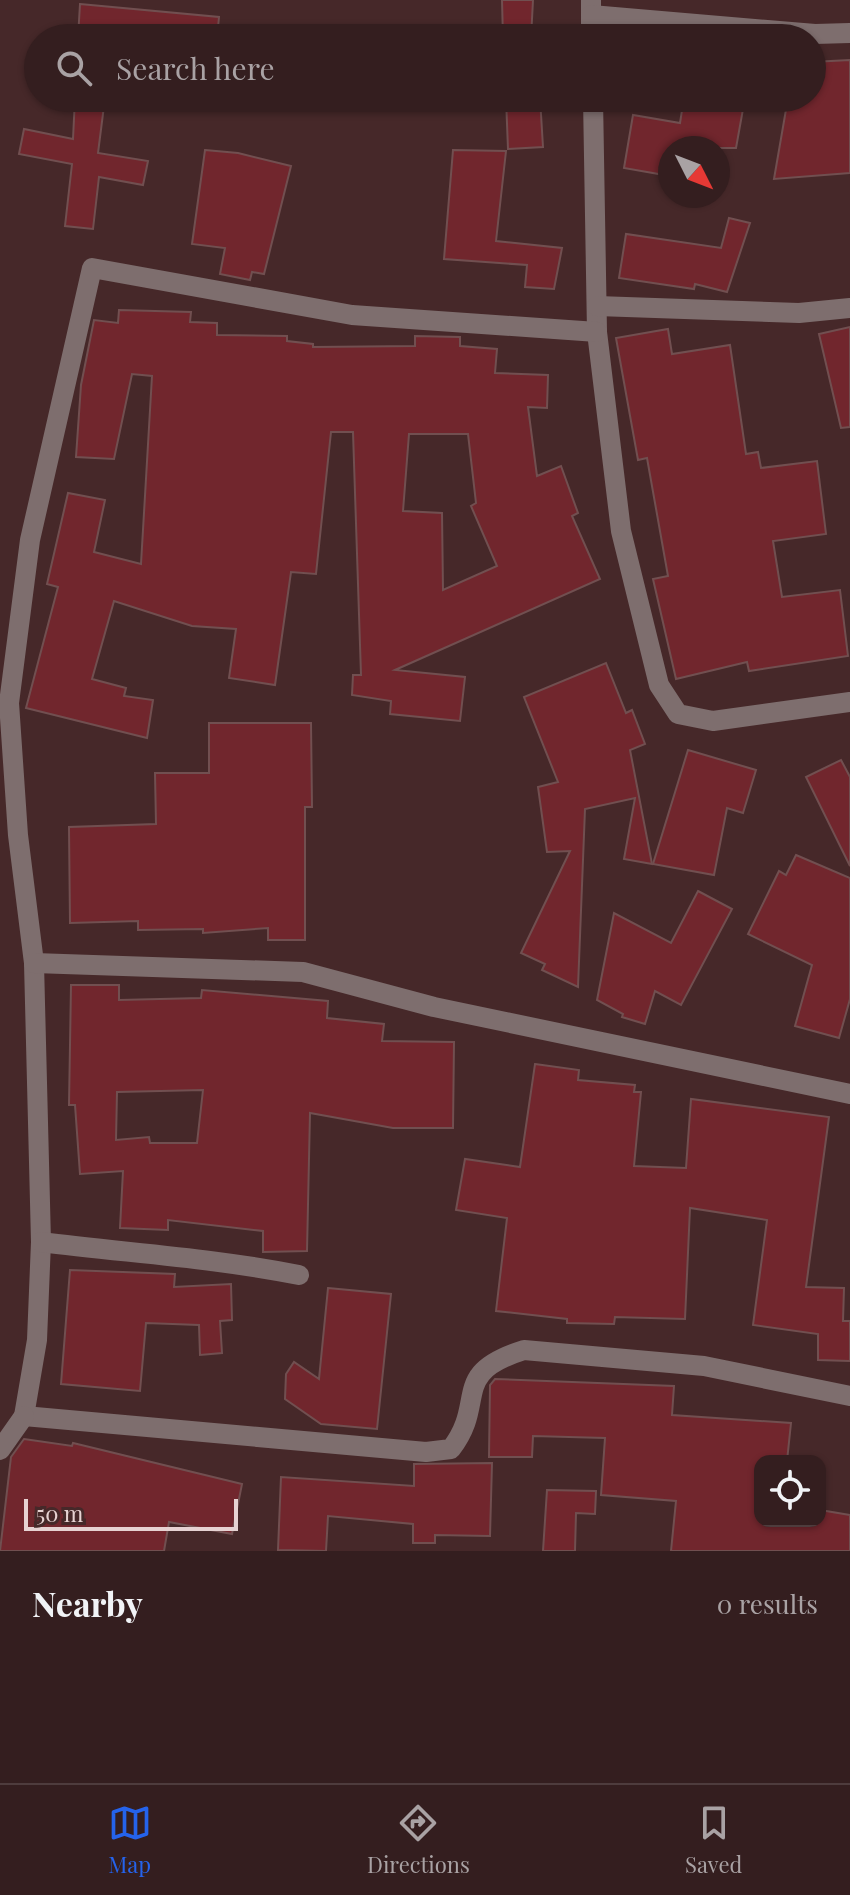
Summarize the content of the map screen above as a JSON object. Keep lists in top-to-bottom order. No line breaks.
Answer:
{"scale_bar":"50 m","north":"bottom right","page":{"search":"Search here","scale":"50 m","heading":["Nearby","0 results"],"nav":["Map","Directions","Saved"]}}
